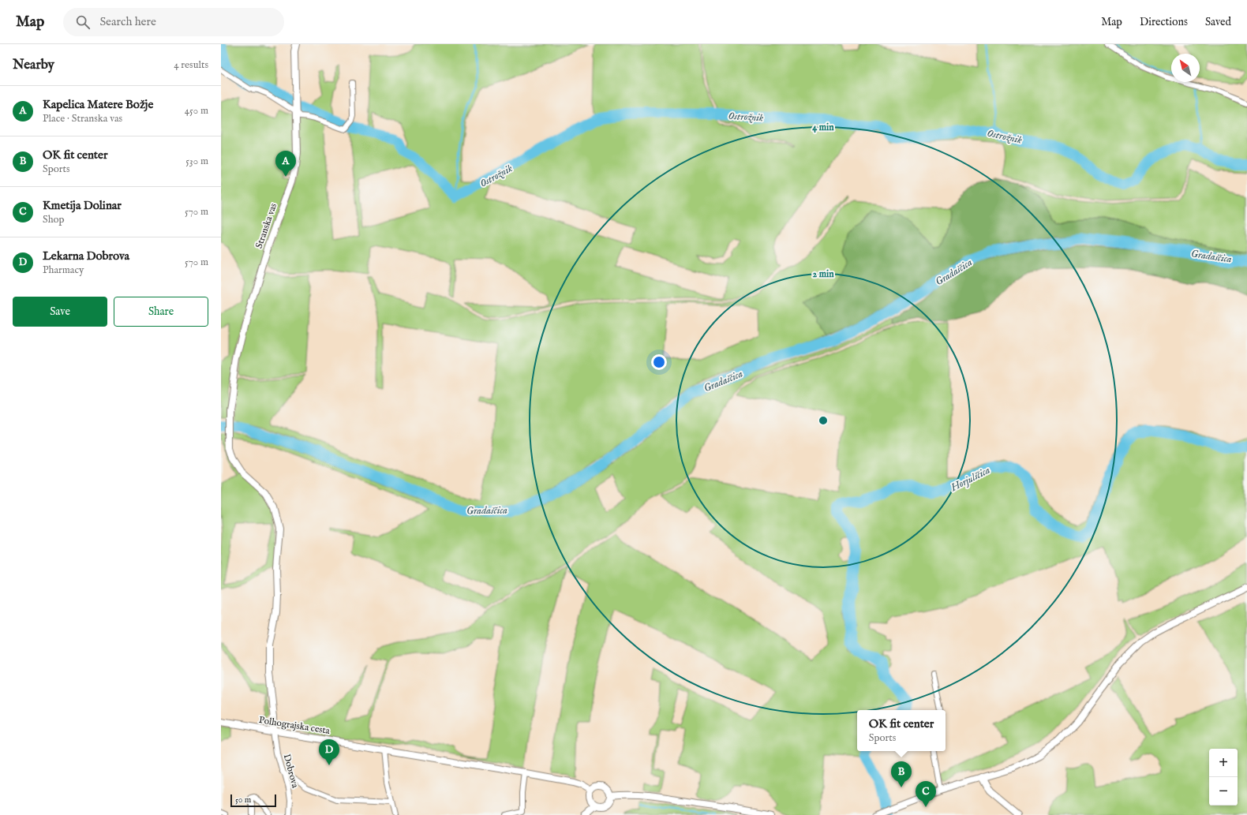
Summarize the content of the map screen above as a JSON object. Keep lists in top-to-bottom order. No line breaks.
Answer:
{"streets":{"street":["Stranska vas","Polhograjska cesta","Dobrova"]},"crossings":[["Stranska vas","Polhograjska cesta"],["Stranska vas","Dobrova"],["Polhograjska cesta","Dobrova"]],"water":["Ostrožnik","Gradaščica","Horjulščica"],"scale_bar":"50 m","north":"top left","page":{"header":"Map","search":"Search here","nav":["Map","Directions","Saved"],"heading":["Nearby","4 results"],"list":[{"mark":"A","name":"Kapelica Matere Božje","note":"Place · Stranska vas","value":"450 m"},{"mark":"B","name":"OK fit center","note":"Sports","value":"530 m"},{"mark":"C","name":"Kmetija Dolinar","note":"Shop","value":"570 m"},{"mark":"D","name":"Lekarna Dobrova","note":"Pharmacy","value":"570 m"}],"pins":["A","D","B","C"],"buttons":["Save","Share"],"popup":["OK fit center","Sports"],"map_buttons":["+","−"],"scale":"50 m"},"rings":["4 min","2 min"]}
